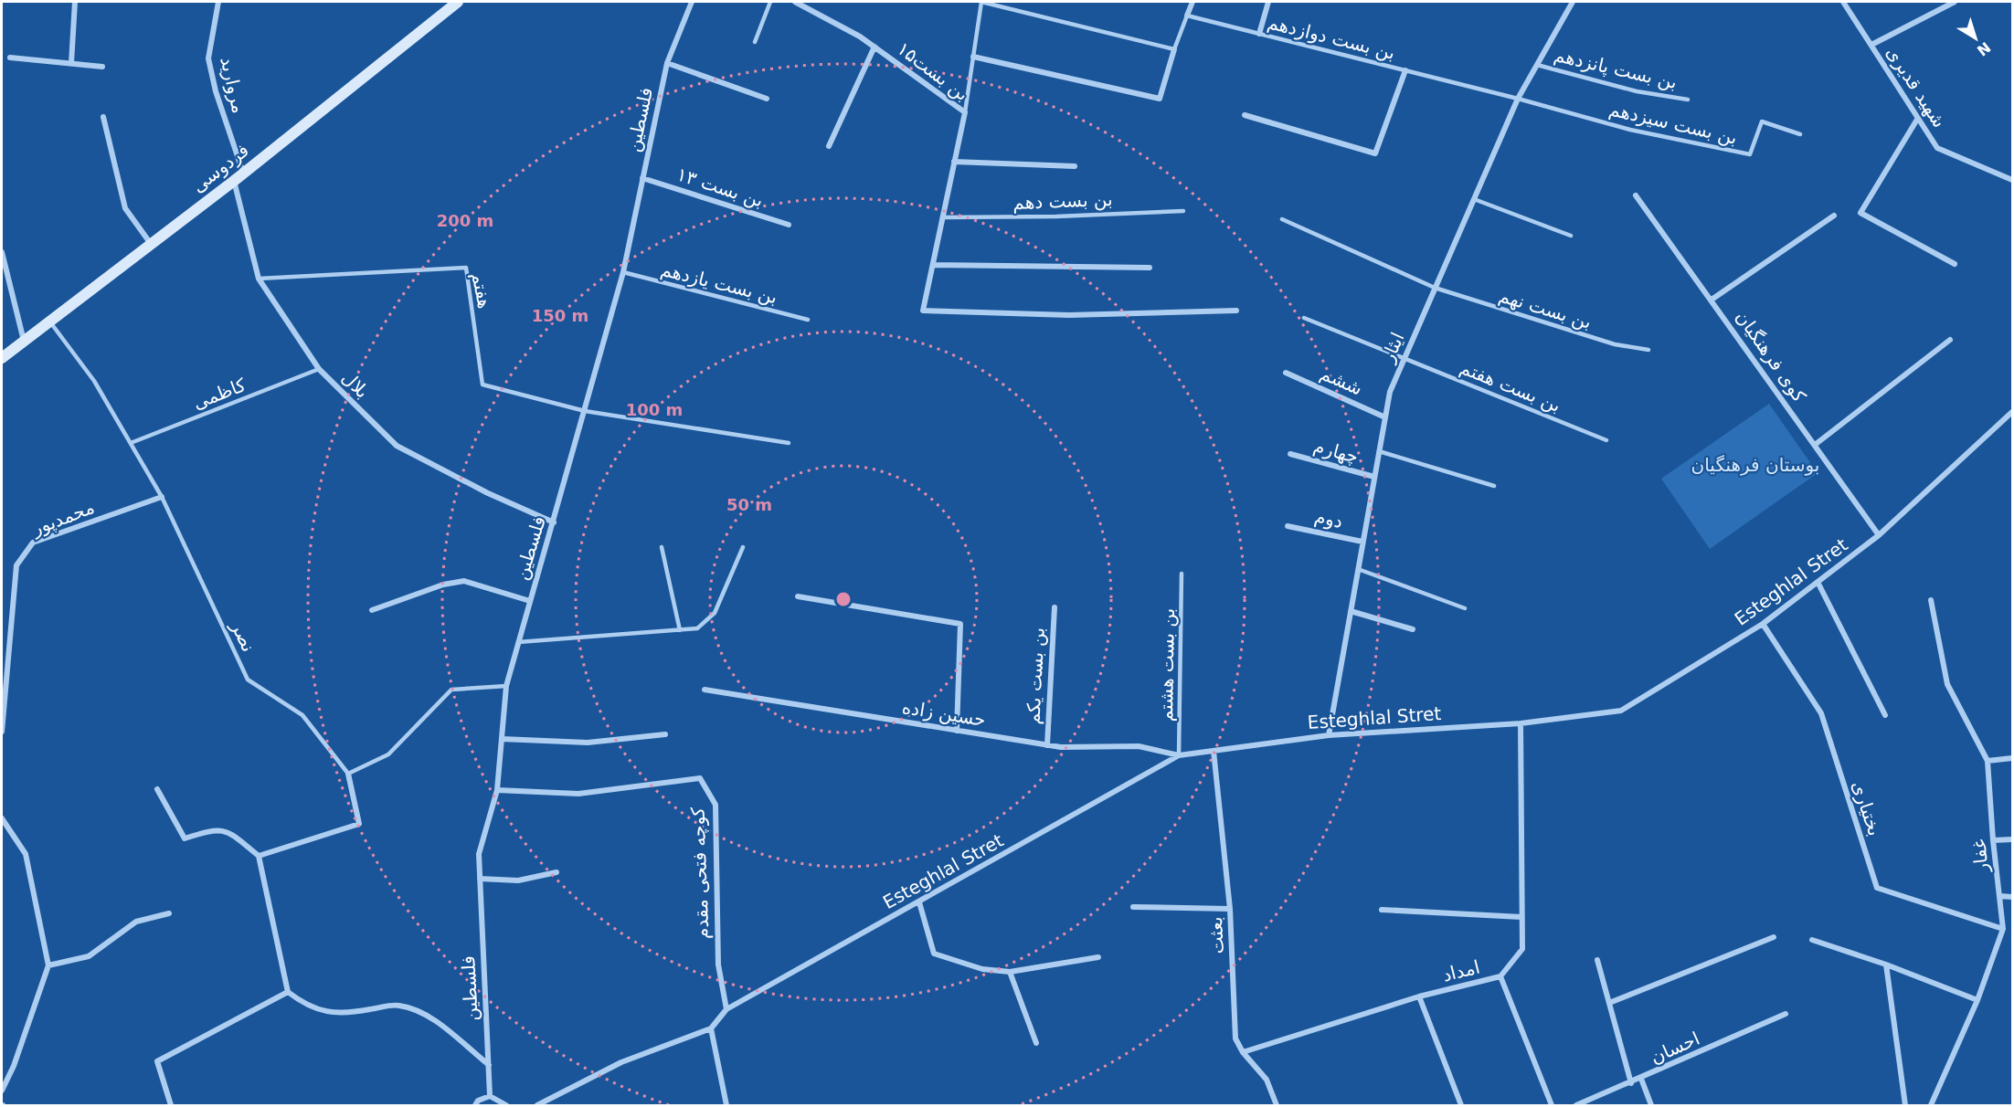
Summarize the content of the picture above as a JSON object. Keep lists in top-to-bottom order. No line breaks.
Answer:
{"streets":{"main road":["فردوسی"],"street":["بن بست۱۵","مروارید","شهید قدیری","فلسطین","بن بست ۱۳","ایثار","کوی فرهنگیان","ششم","بلال","چهارم","محمدپور","دوم","Esteghlal Stret","بن بست یکم","حسین زاده","بختیاری","غفار","کوچه فتحی مقدم","بعثت","امداد","احسان"],"lane":["بن بست دوازدهم","بن بست پانزدهم","بن بست سیزدهم","بن بست دهم","بن بست یازدهم","هفتم","بن بست نهم","بن بست هفتم","کاظمی","نصر","بن بست هشتم"]},"crossings":[["بن بست دوازدهم","بن بست سیزدهم"],["بن بست دوازدهم","ایثار"],["بن بست پانزدهم","ایثار"],["بن بست۱۵","بن بست دهم"],["مروارید","فردوسی"],["مروارید","بلال"],["فلسطین","بن بست ۱۳"],["فلسطین","بن بست یازدهم"],["فلسطین","هفتم"],["فلسطین","بلال"],["فلسطین","کوچه فتحی مقدم"],["بن بست سیزدهم","ایثار"],["فردوسی","بلال"],["فردوسی","نصر"],["هفتم","بلال"],["بن بست نهم","ایثار"],["ایثار","ششم"],["ایثار","بن بست هفتم"],["ایثار","چهارم"],["ایثار","دوم"],["ایثار","Esteghlal Stret"],["کوی فرهنگیان","Esteghlal Stret"],["بلال","کاظمی"],["کاظمی","نصر"],["محمدپور","نصر"],["Esteghlal Stret","بن بست هشتم"],["Esteghlal Stret","حسین زاده"],["Esteghlal Stret","بختیاری"],["Esteghlal Stret","کوچه فتحی مقدم"],["Esteghlal Stret","بعثت"],["Esteghlal Stret","امداد"],["بن بست هشتم","حسین زاده"],["بن بست یکم","حسین زاده"],["بختیاری","غفار"],["بعثت","امداد"]],"parks":["بوستان فرهنگیان"],"north":"bottom right","rings":["200 m","150 m","100 m","50 m"]}
